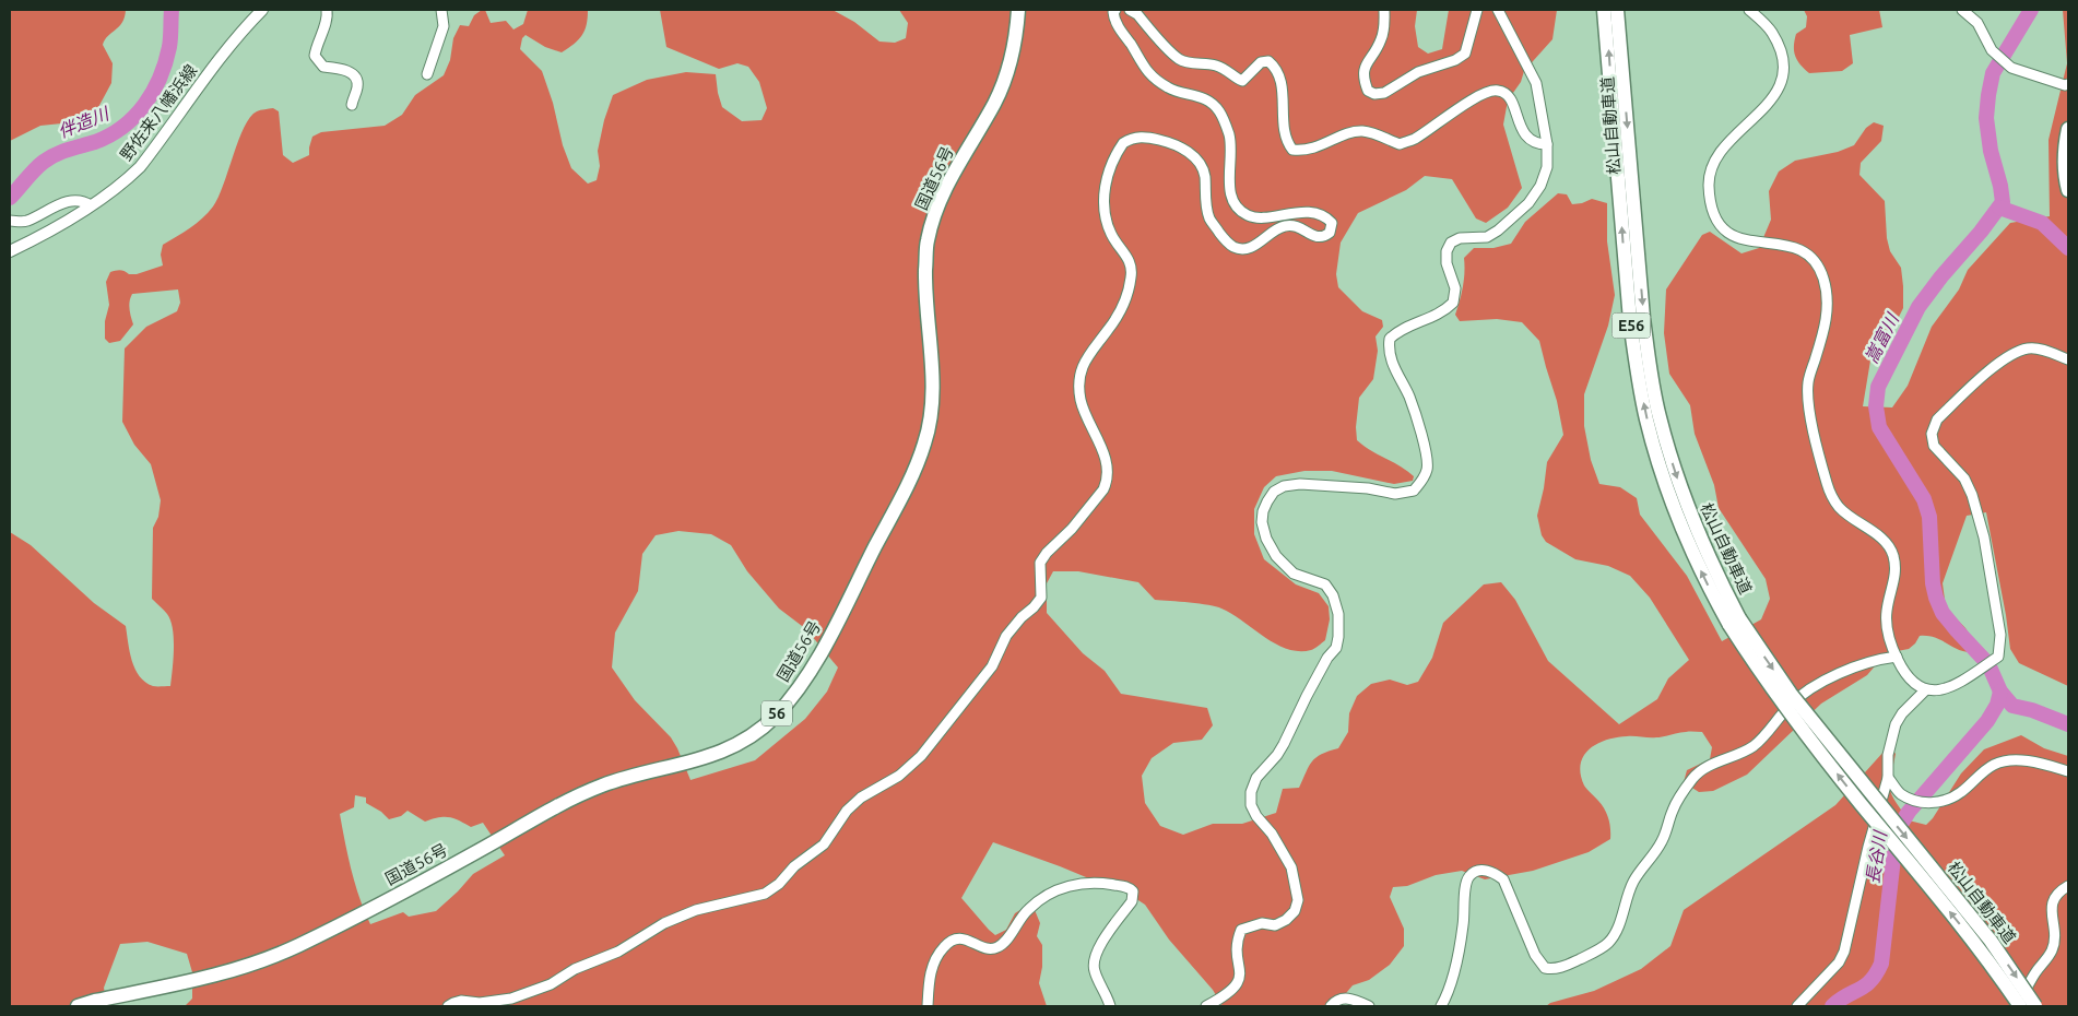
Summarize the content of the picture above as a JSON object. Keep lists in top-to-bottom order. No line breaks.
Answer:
{"streets":{"highway":["松山自動車道","国道56号","E56","56"],"main road":["野佐来八幡浜線"]},"water":["伴造川","嵩富川","長谷川"]}
